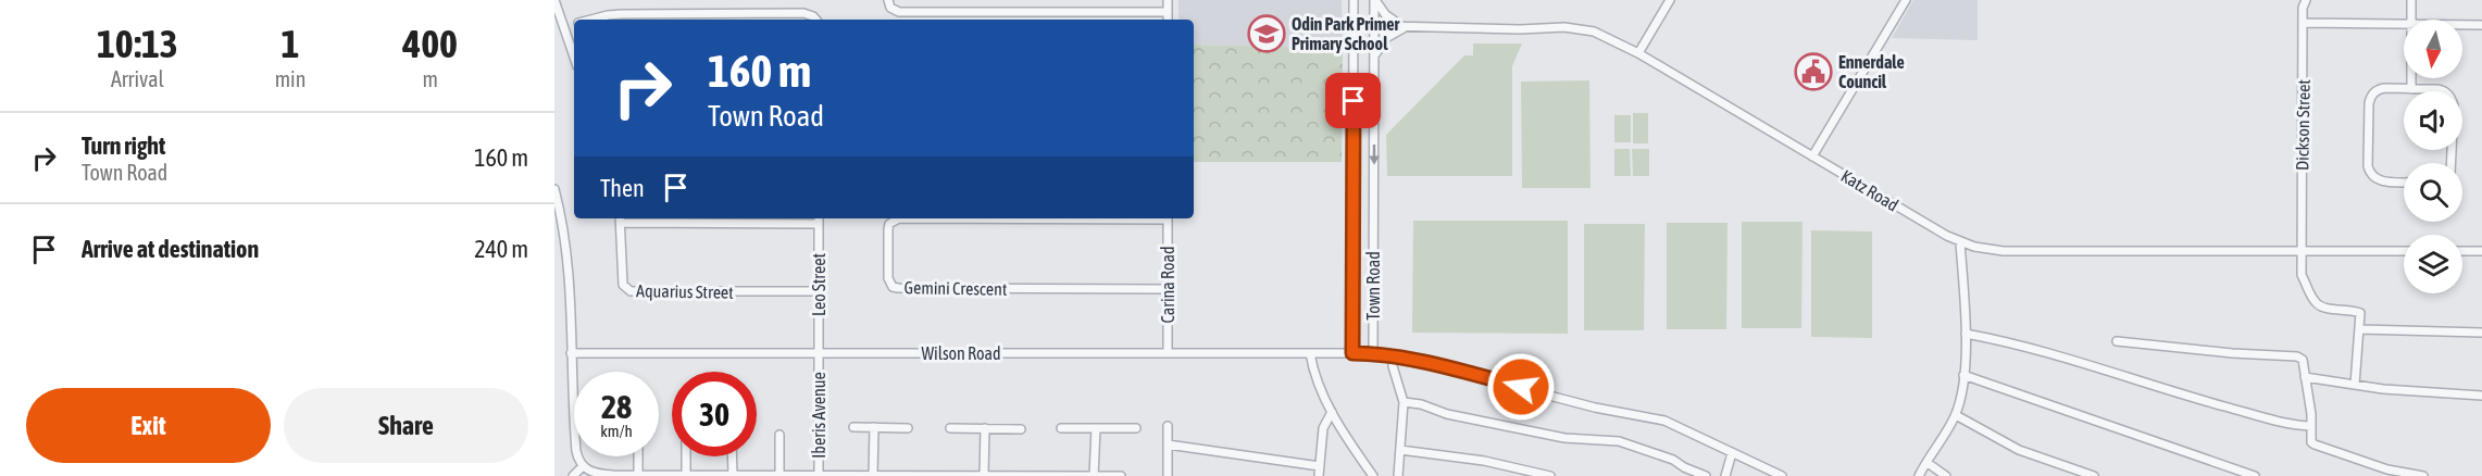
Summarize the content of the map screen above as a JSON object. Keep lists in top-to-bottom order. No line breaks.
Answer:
{"streets":{"street":["Dickson Street","Katz Road","Leo Street","Carina Road","Town Road","Gemini Crescent","Aquarius Street","Wilson Road","Iberis Avenue"]},"crossings":[["Dickson Street","Katz Road"],["Katz Road","Town Road"],["Leo Street","Aquarius Street"],["Leo Street","Wilson Road"],["Leo Street","Iberis Avenue"],["Carina Road","Gemini Crescent"],["Carina Road","Wilson Road"],["Town Road","Wilson Road"],["Wilson Road","Iberis Avenue"]],"places":{"school or university":["Odin Park Primer Primary School"],"public building":["Ennerdale Council"]},"north":"bottom","page":{"eta":["10:13","Arrival","1","min","400","m"],"turn":["160 m","Town Road"],"list":[{"name":"Turn right","note":"Town Road","value":"160 m"},{"name":"Arrive at destination","value":"240 m"}],"then":"Then","speed":"28 km/h","limit":"30","buttons":["Exit","Share"]}}
